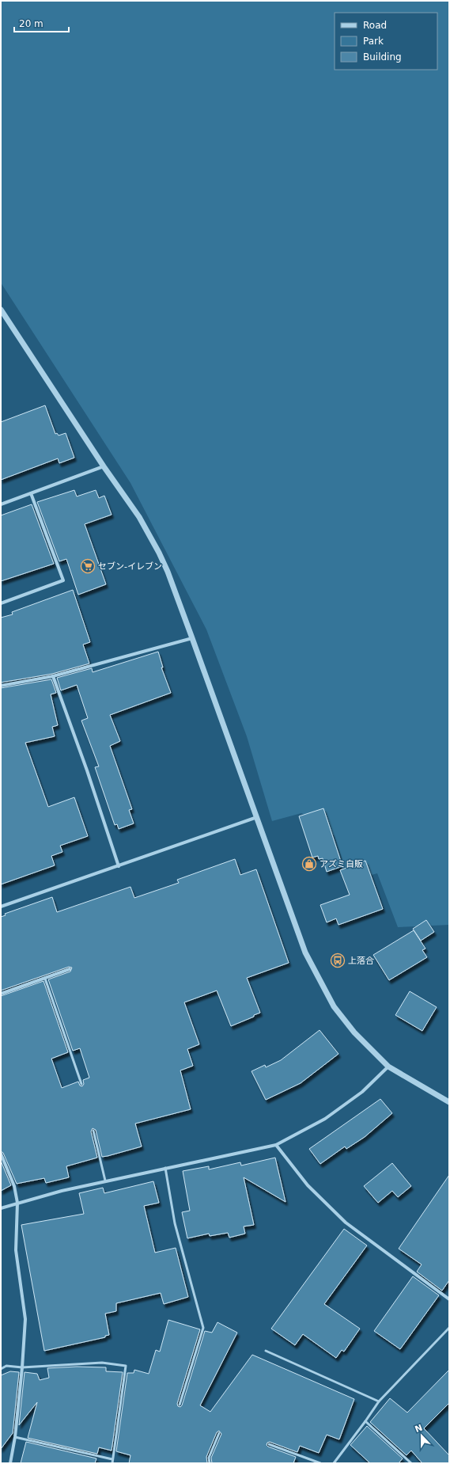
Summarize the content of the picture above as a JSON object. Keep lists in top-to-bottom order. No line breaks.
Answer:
{"places":{"supermarket":["セブン-イレブン"],"shop":["アズミ自販"],"bus stop":["上落合"]},"legend":["Road","Park","Building"],"scale_bar":"20 m","north":"top"}
